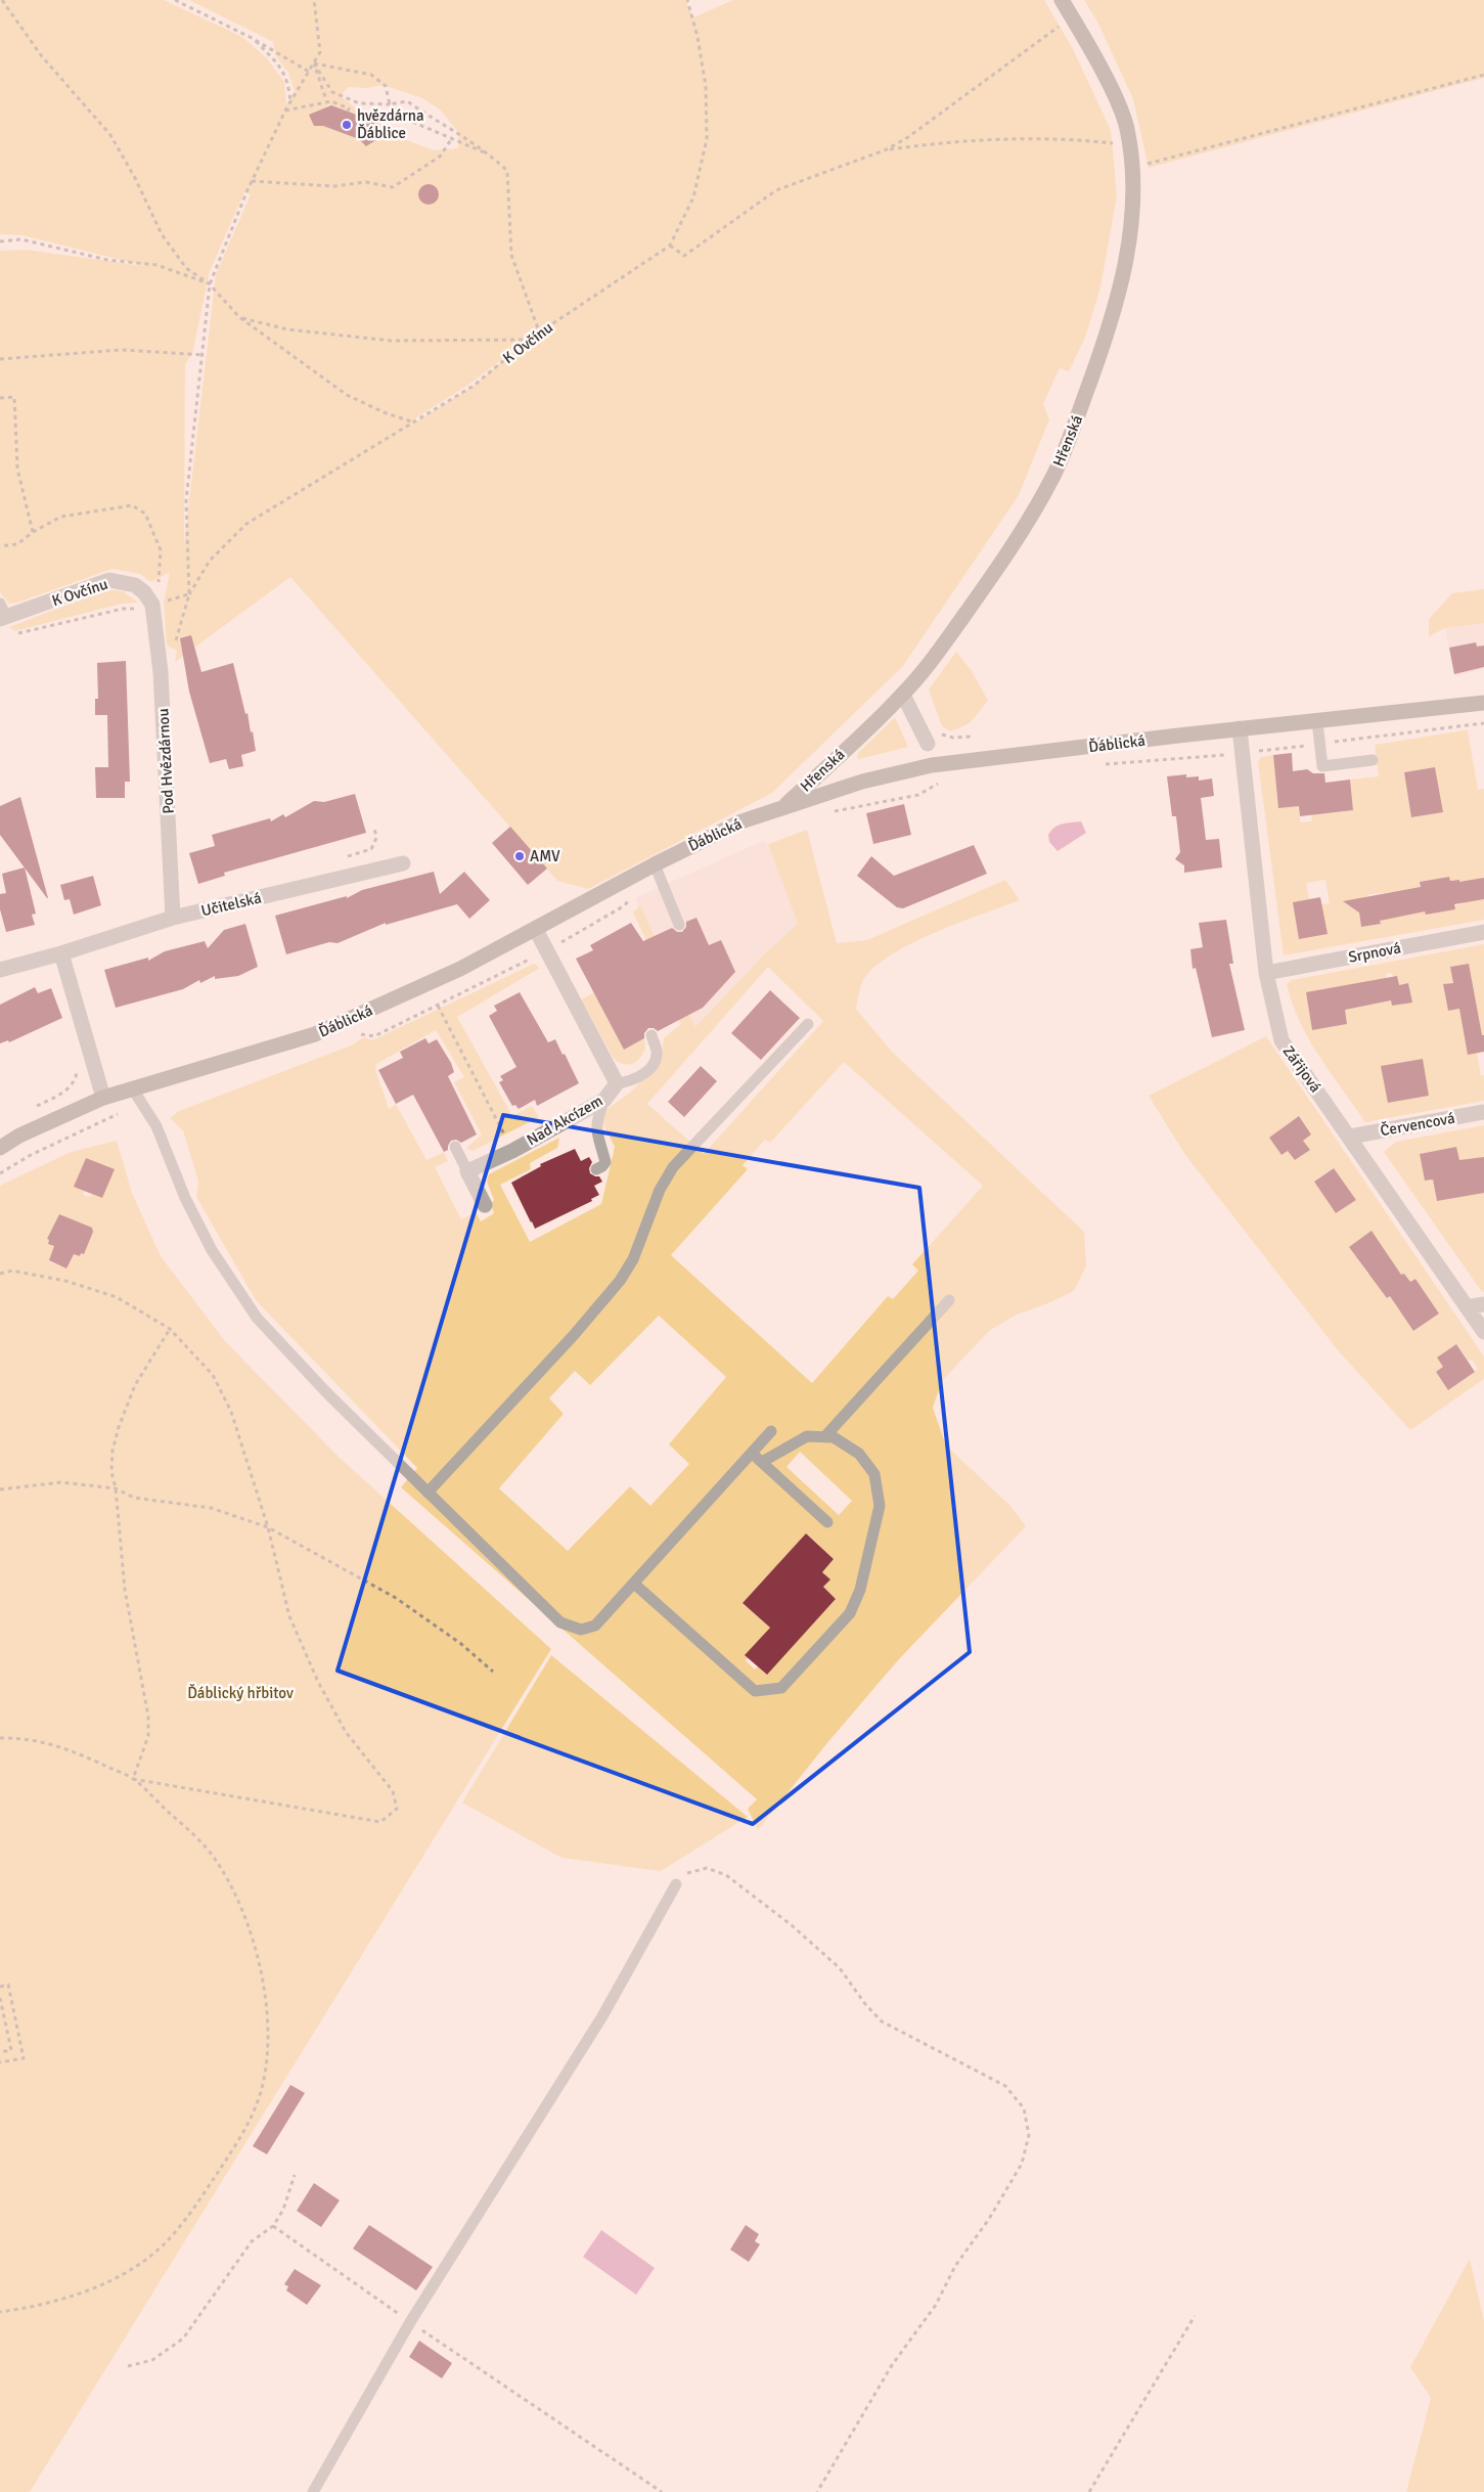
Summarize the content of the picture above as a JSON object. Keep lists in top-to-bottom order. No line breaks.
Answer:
{"streets":{"main road":["Hřenská","Ďáblická"],"street":["K Ovčínu","Pod Hvězdárnou","Učitelská","Srpnová","Zářijová","Nad Akcízem","Červencová"]},"crossings":[["K Ovčínu","Pod Hvězdárnou"],["Hřenská","Ďáblická"],["Ďáblická","Zářijová"],["Ďáblická","Nad Akcízem"],["Pod Hvězdárnou","Učitelská"],["Srpnová","Zářijová"],["Zářijová","Červencová"]],"parks":["Ďáblický hřbitov"],"places":["hvězdárna Ďáblice","AMV"]}
